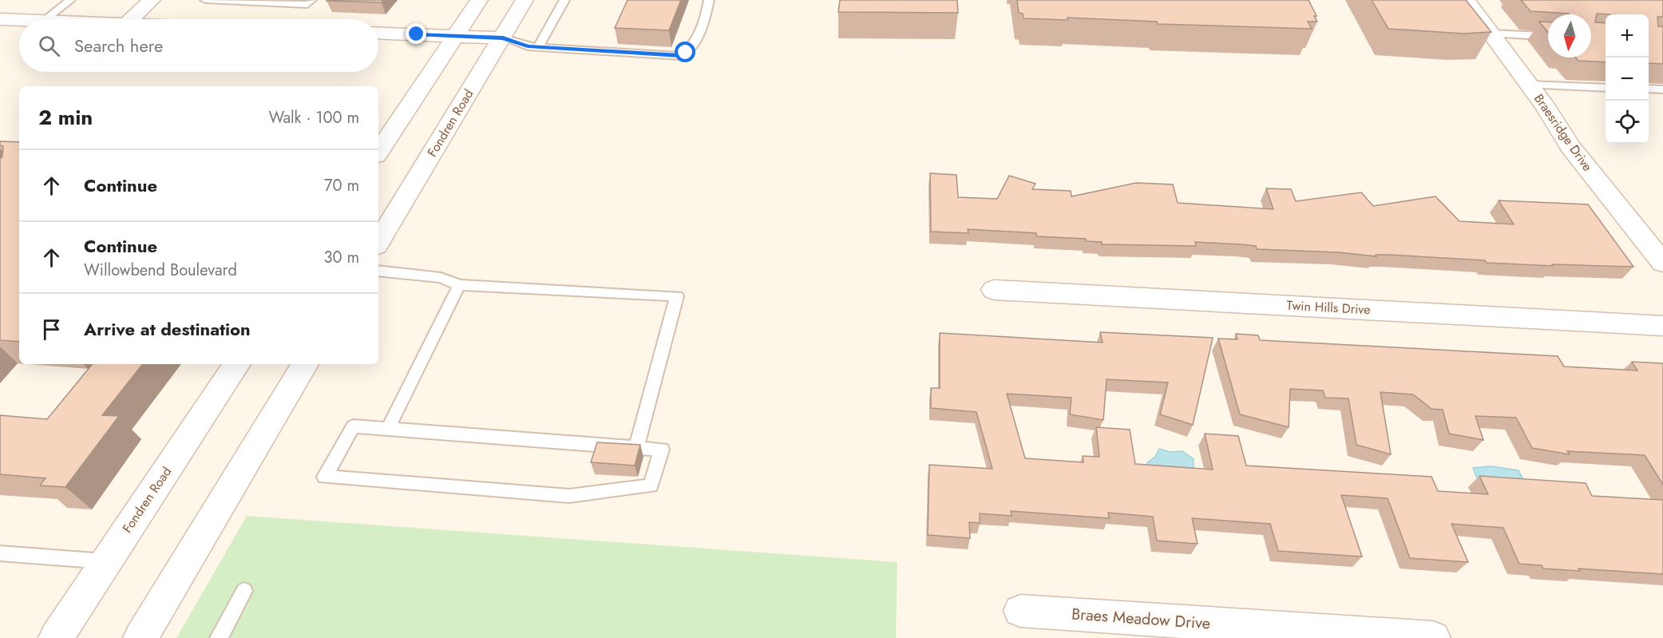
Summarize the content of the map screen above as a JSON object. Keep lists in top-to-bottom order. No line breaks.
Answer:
{"streets":{"street":["Fondren Road","Braesridge Drive","Twin Hills Drive","Braes Meadow Drive"]},"north":"bottom","page":{"map_buttons":["+","−"],"search":"Search here","heading":["2 min","Walk · 100 m"],"list":[["Continue","70 m"],["Continue","Willowbend Boulevard","30 m"],"Arrive at destination"]}}
